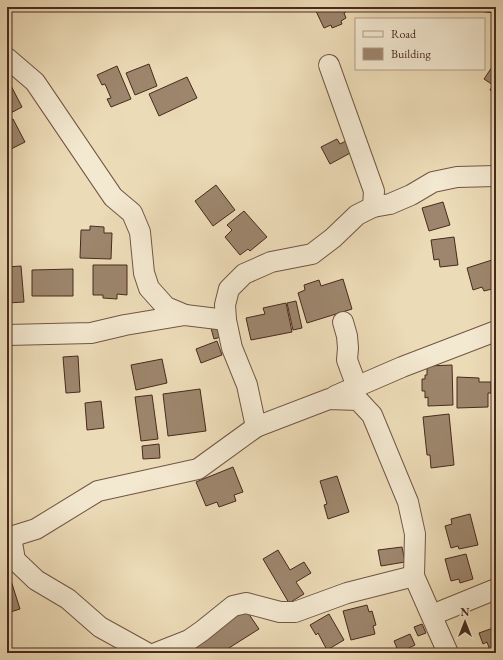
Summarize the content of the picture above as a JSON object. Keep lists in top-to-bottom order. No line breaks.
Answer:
{"legend":["Road","Building"],"north":"top"}
